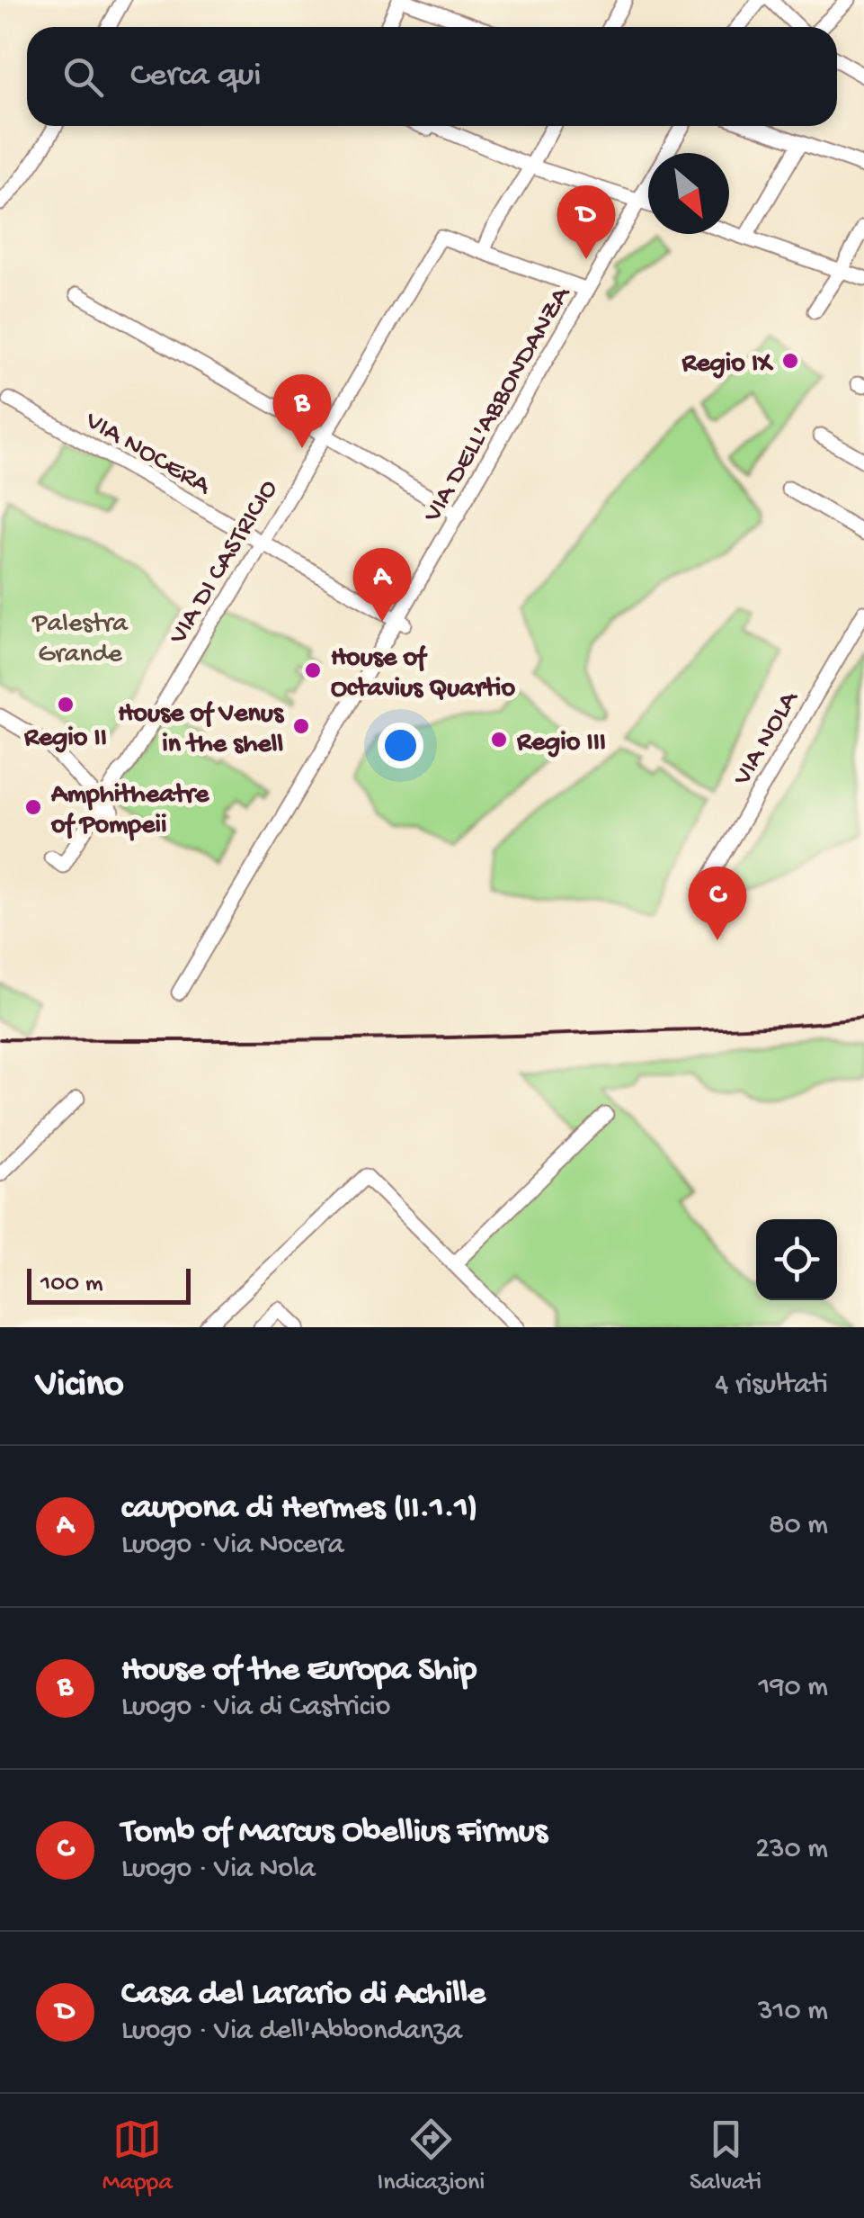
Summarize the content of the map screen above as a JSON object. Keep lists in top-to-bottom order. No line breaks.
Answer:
{"streets":{"street":["VIA DELL'ABBONDANZA","VIA NOCERA","VIA DI CASTRICIO","VIA NOLA"]},"crossings":[["VIA DELL'ABBONDANZA","VIA NOCERA"],["VIA NOCERA","VIA DI CASTRICIO"]],"parks":["Palestra Grande"],"places":["Regio IX","House of Octavius Quartio","Regio II","House of Venus in the shell","Regio III","Amphitheatre of Pompeii"],"scale_bar":"100 m","north":"bottom right","page":{"search":"Cerca qui","pins":["D","B","A","C"],"scale":"100 m","heading":["Vicino","4 risultati"],"list":[{"mark":"A","name":"caupona di Hermes (II.1.1)","note":"Luogo · Via Nocera","value":"80 m"},{"mark":"B","name":"House of the Europa Ship","note":"Luogo · Via di Castricio","value":"190 m"},{"mark":"C","name":"Tomb of Marcus Obellius Firmus","note":"Luogo · Via Nola","value":"230 m"},{"mark":"D","name":"Casa del Larario di Achille","note":"Luogo · Via dell'Abbondanza","value":"310 m"}],"nav":["Mappa","Indicazioni","Salvati"]}}
